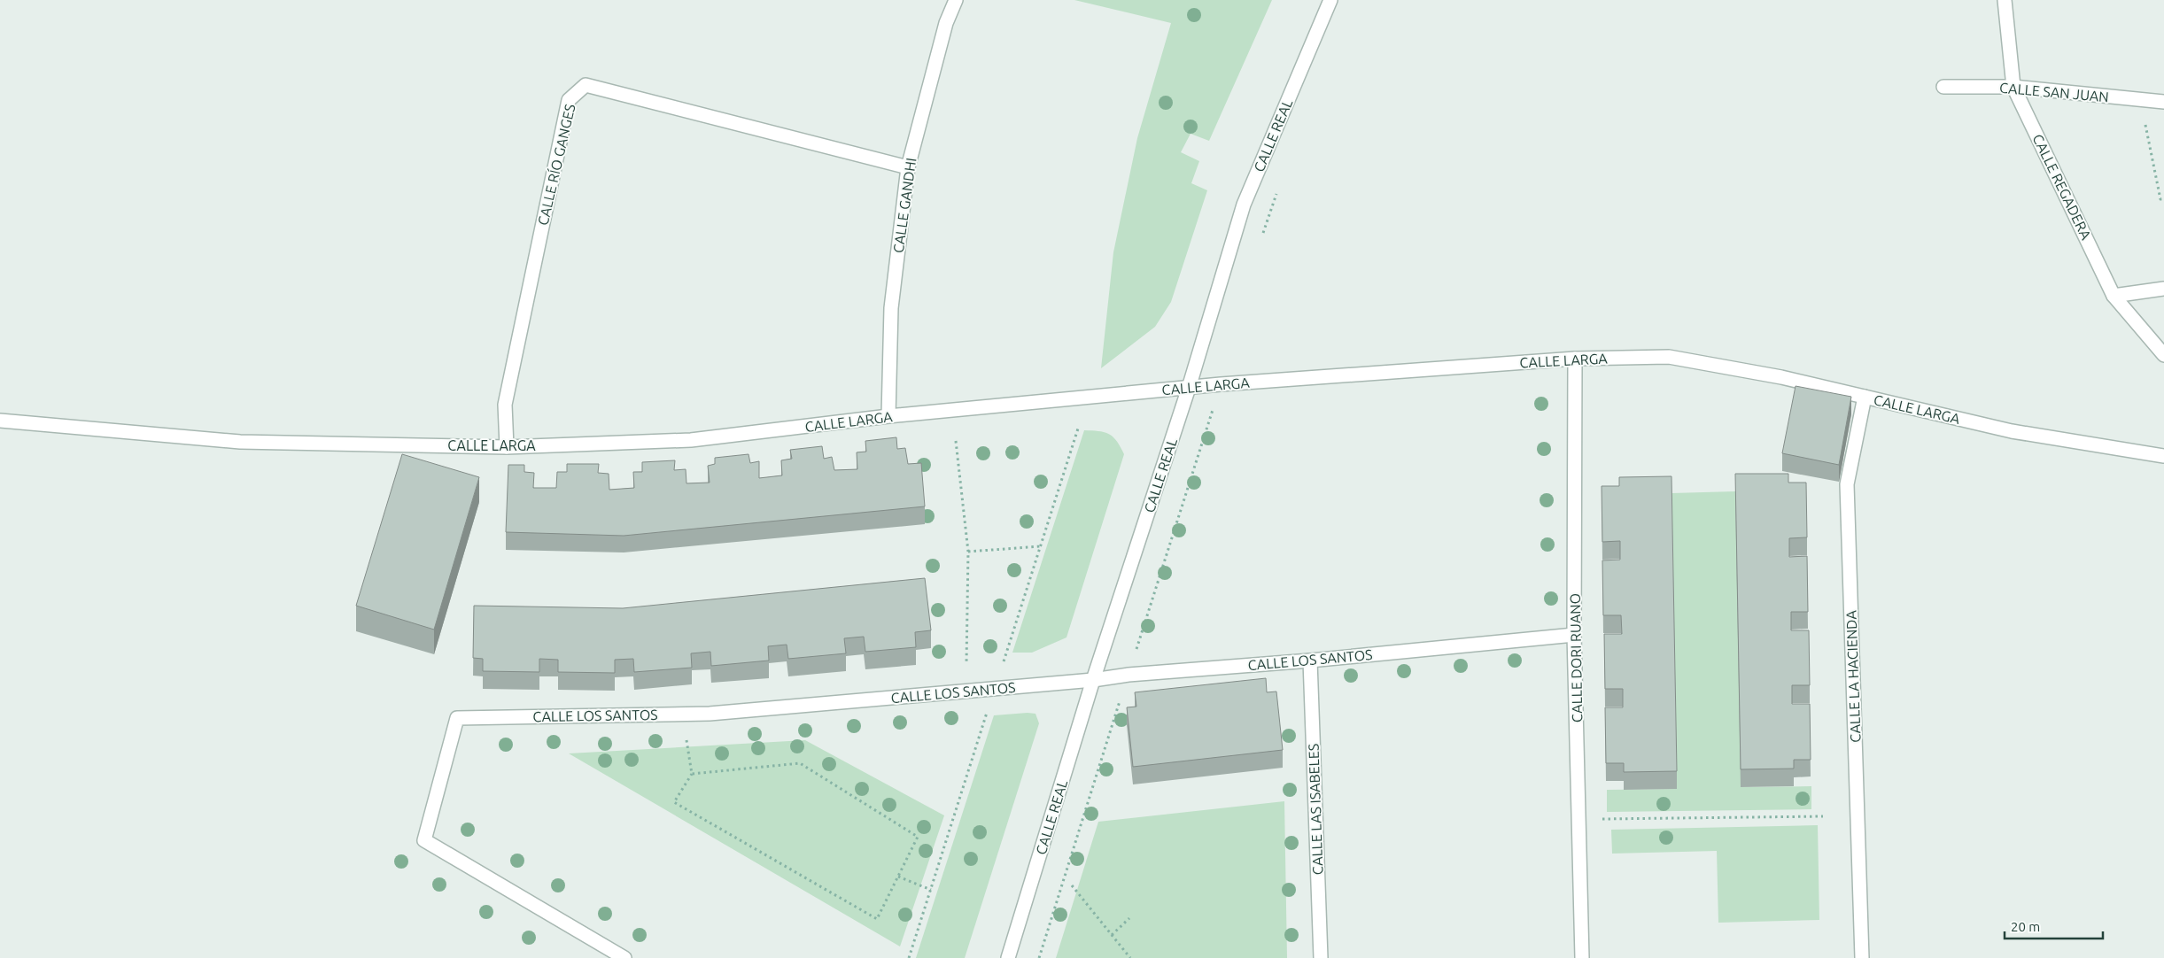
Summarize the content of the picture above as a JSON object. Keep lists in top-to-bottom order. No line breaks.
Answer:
{"streets":{"street":["CALLE SAN JUAN","CALLE REAL","CALLE RÍO GANGES","CALLE REGADERA","CALLE GANDHI","CALLE LARGA","CALLE DORI RUANO","CALLE LOS SANTOS","CALLE LA HACIENDA","CALLE LAS ISABELES"]},"crossings":[["CALLE SAN JUAN","CALLE REGADERA"],["CALLE REAL","CALLE LARGA"],["CALLE REAL","CALLE LOS SANTOS"],["CALLE RÍO GANGES","CALLE GANDHI"],["CALLE RÍO GANGES","CALLE LARGA"],["CALLE GANDHI","CALLE LARGA"],["CALLE LARGA","CALLE DORI RUANO"],["CALLE LARGA","CALLE LA HACIENDA"],["CALLE DORI RUANO","CALLE LOS SANTOS"],["CALLE LOS SANTOS","CALLE LAS ISABELES"]],"scale_bar":"20 m"}
